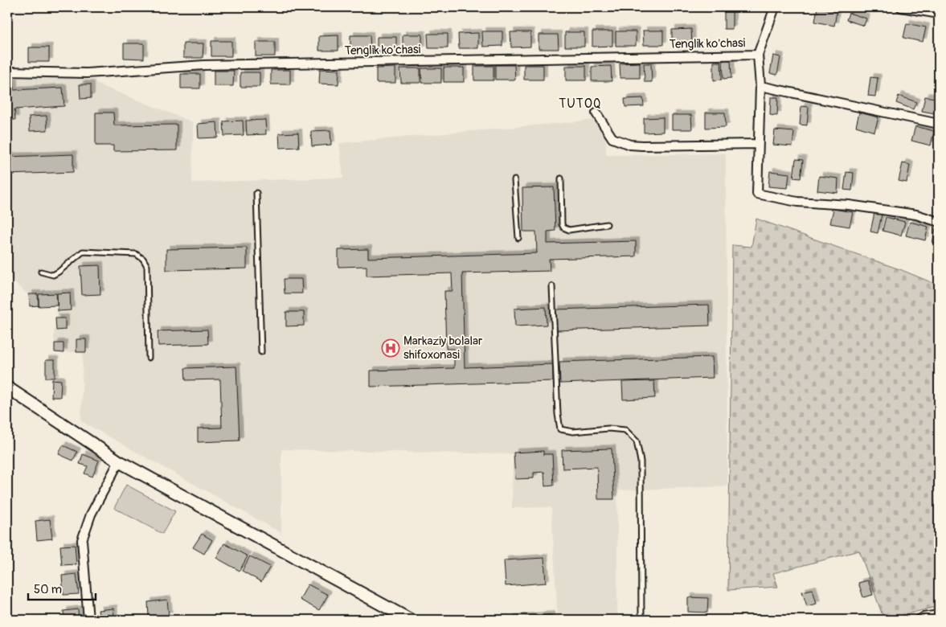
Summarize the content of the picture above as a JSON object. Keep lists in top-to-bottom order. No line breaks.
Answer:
{"streets":{"street":["Tenglik ko'chasi"]},"districts":["TUTOQ"],"places":{"hospital":["Markaziy bolalar shifoxonasi"]},"scale_bar":"50 m"}
